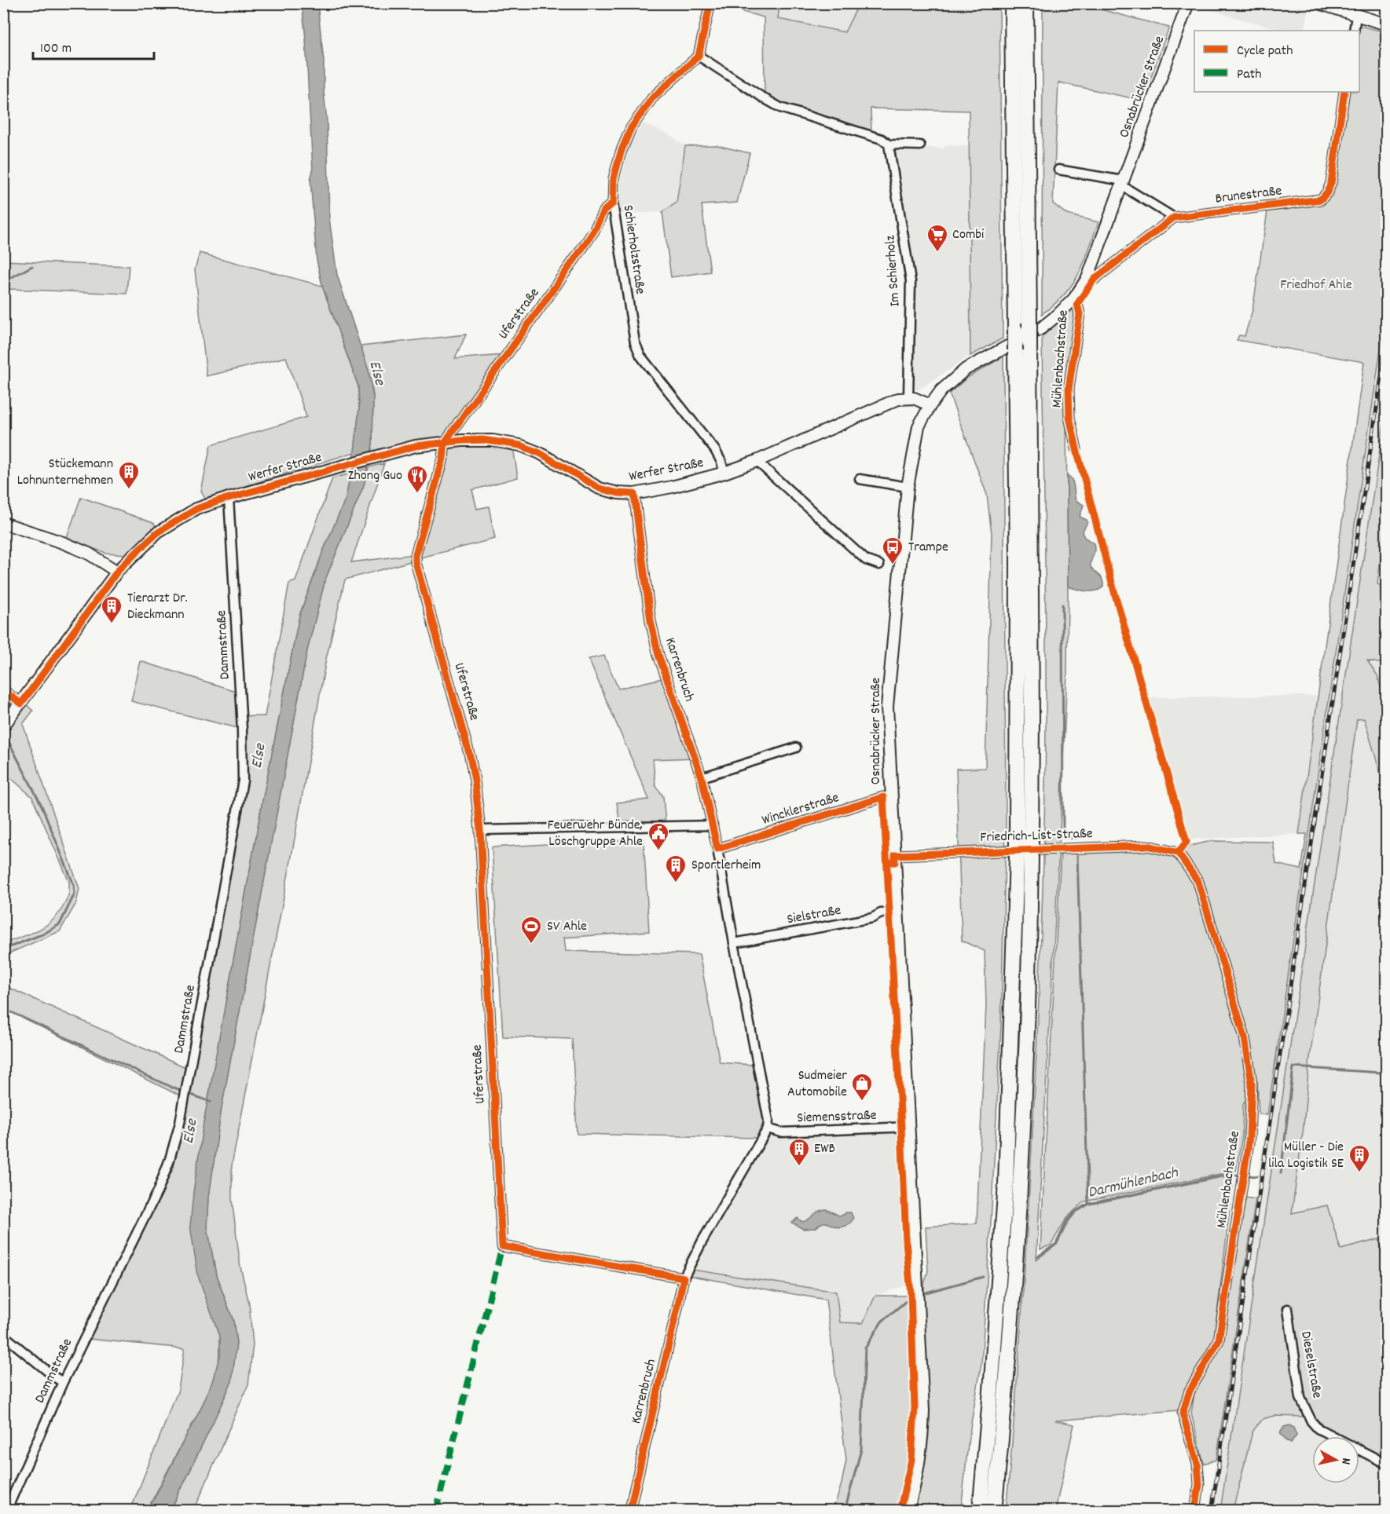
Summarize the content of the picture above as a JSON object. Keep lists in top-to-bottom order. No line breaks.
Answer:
{"streets":{"main road":["Osnabrücker Straße","Werfer Straße"],"street":["Brunestraße","Schierholzstraße","Im Schierholz","Uferstraße","Mühlenbachstraße","Dammstraße","Karrenbruch","Wincklerstraße","Friedrich-List-Straße","Sielstraße","Siemensstraße","Dieselstraße"]},"crossings":[["Osnabrücker Straße","Mühlenbachstraße"],["Osnabrücker Straße","Wincklerstraße"],["Osnabrücker Straße","Friedrich-List-Straße"],["Osnabrücker Straße","Sielstraße"],["Osnabrücker Straße","Siemensstraße"],["Schierholzstraße","Uferstraße"],["Schierholzstraße","Werfer Straße"],["Im Schierholz","Werfer Straße"],["Uferstraße","Werfer Straße"],["Uferstraße","Karrenbruch"],["Mühlenbachstraße","Friedrich-List-Straße"],["Werfer Straße","Dammstraße"],["Werfer Straße","Karrenbruch"],["Karrenbruch","Wincklerstraße"],["Karrenbruch","Sielstraße"],["Karrenbruch","Siemensstraße"]],"water":["Else","Darmühlenbach"],"parks":["Friedhof Ahle"],"places":{"supermarket":["Combi"],"building":["Stückemann Lohnunternehmen","Tierarzt Dr. Dieckmann","Sportlerheim","EWB","Müller - Die lila Logistik SE"],"restaurant":["Zhong Guo"],"bus stop":["Trampe"],"public building":["Feuerwehr Bünde, Löschgruppe Ahle"],"sports":["SV Ahle"],"shop":["Sudmeier Automobile"]},"legend":["Cycle path","Path"],"scale_bar":"100 m","north":"right"}
